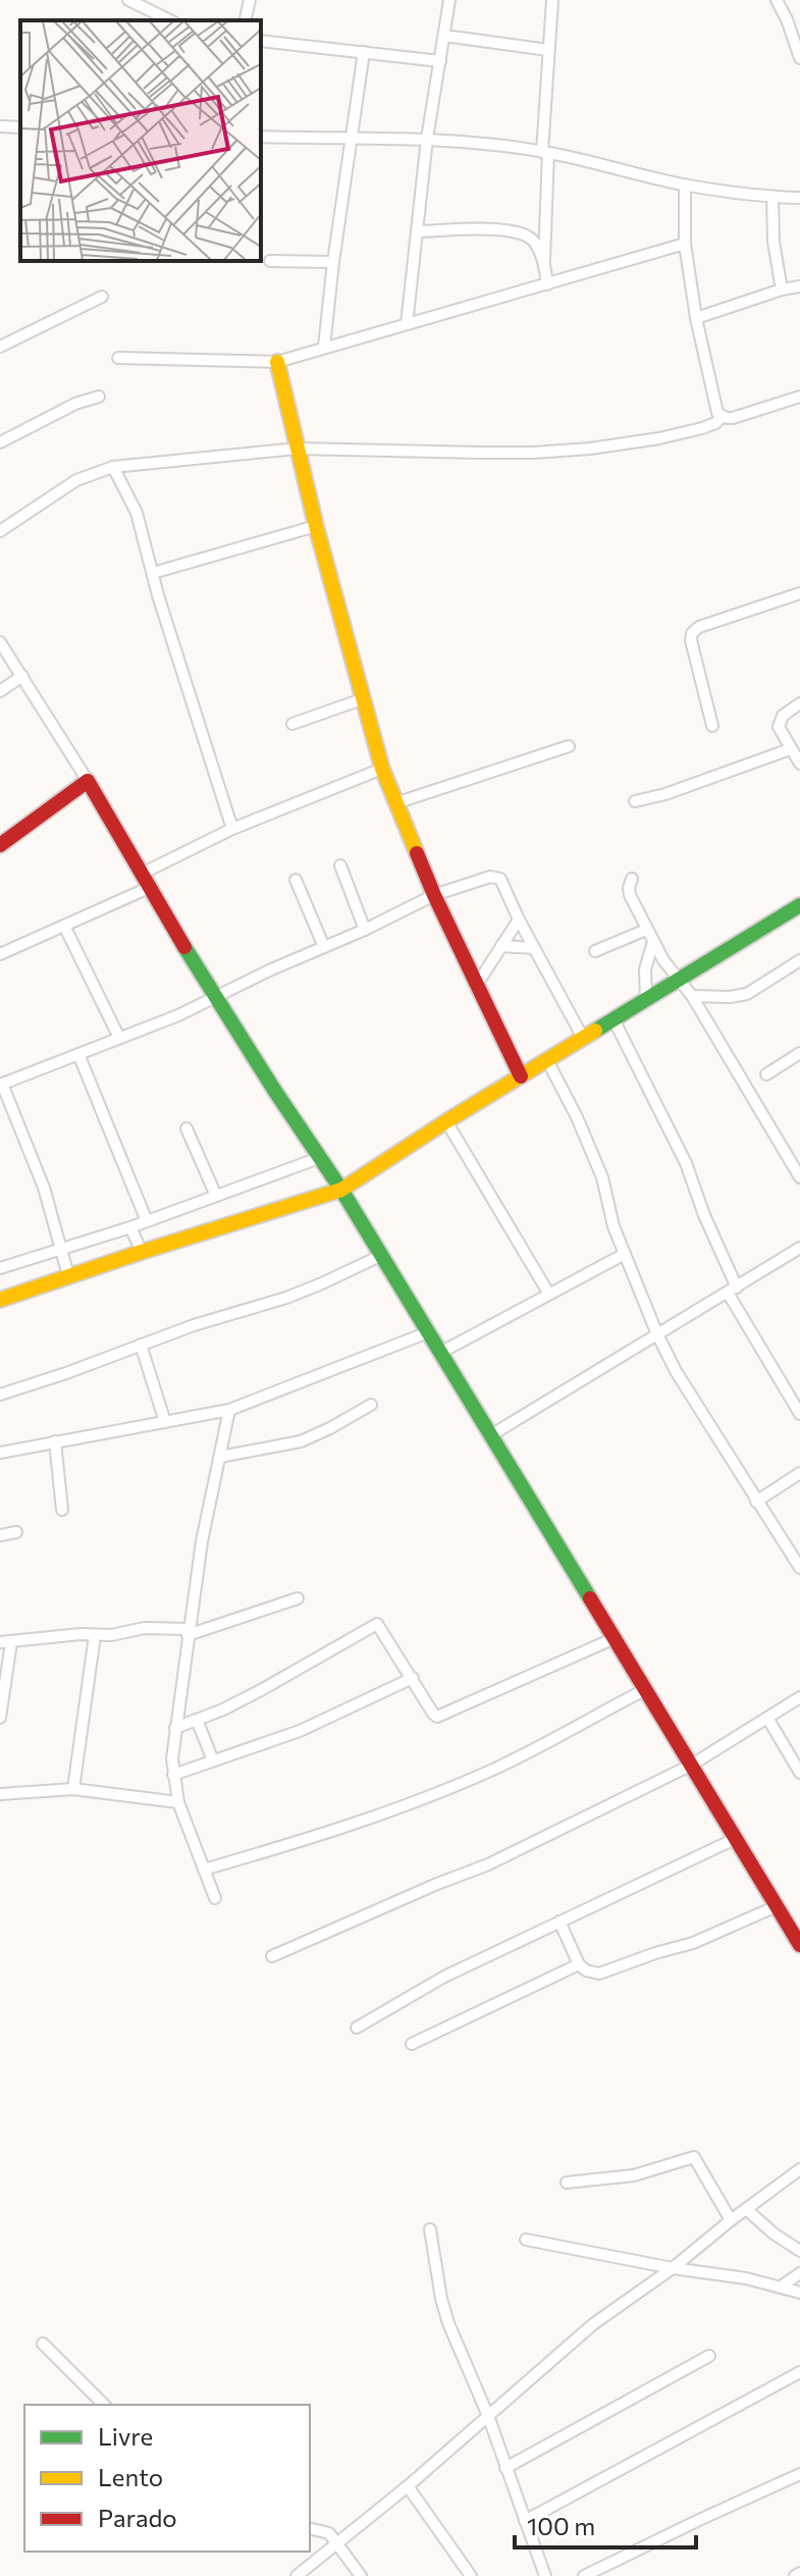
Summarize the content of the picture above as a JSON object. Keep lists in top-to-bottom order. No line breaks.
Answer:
{"legend":["Livre","Lento","Parado"],"scale_bar":"100 m"}
